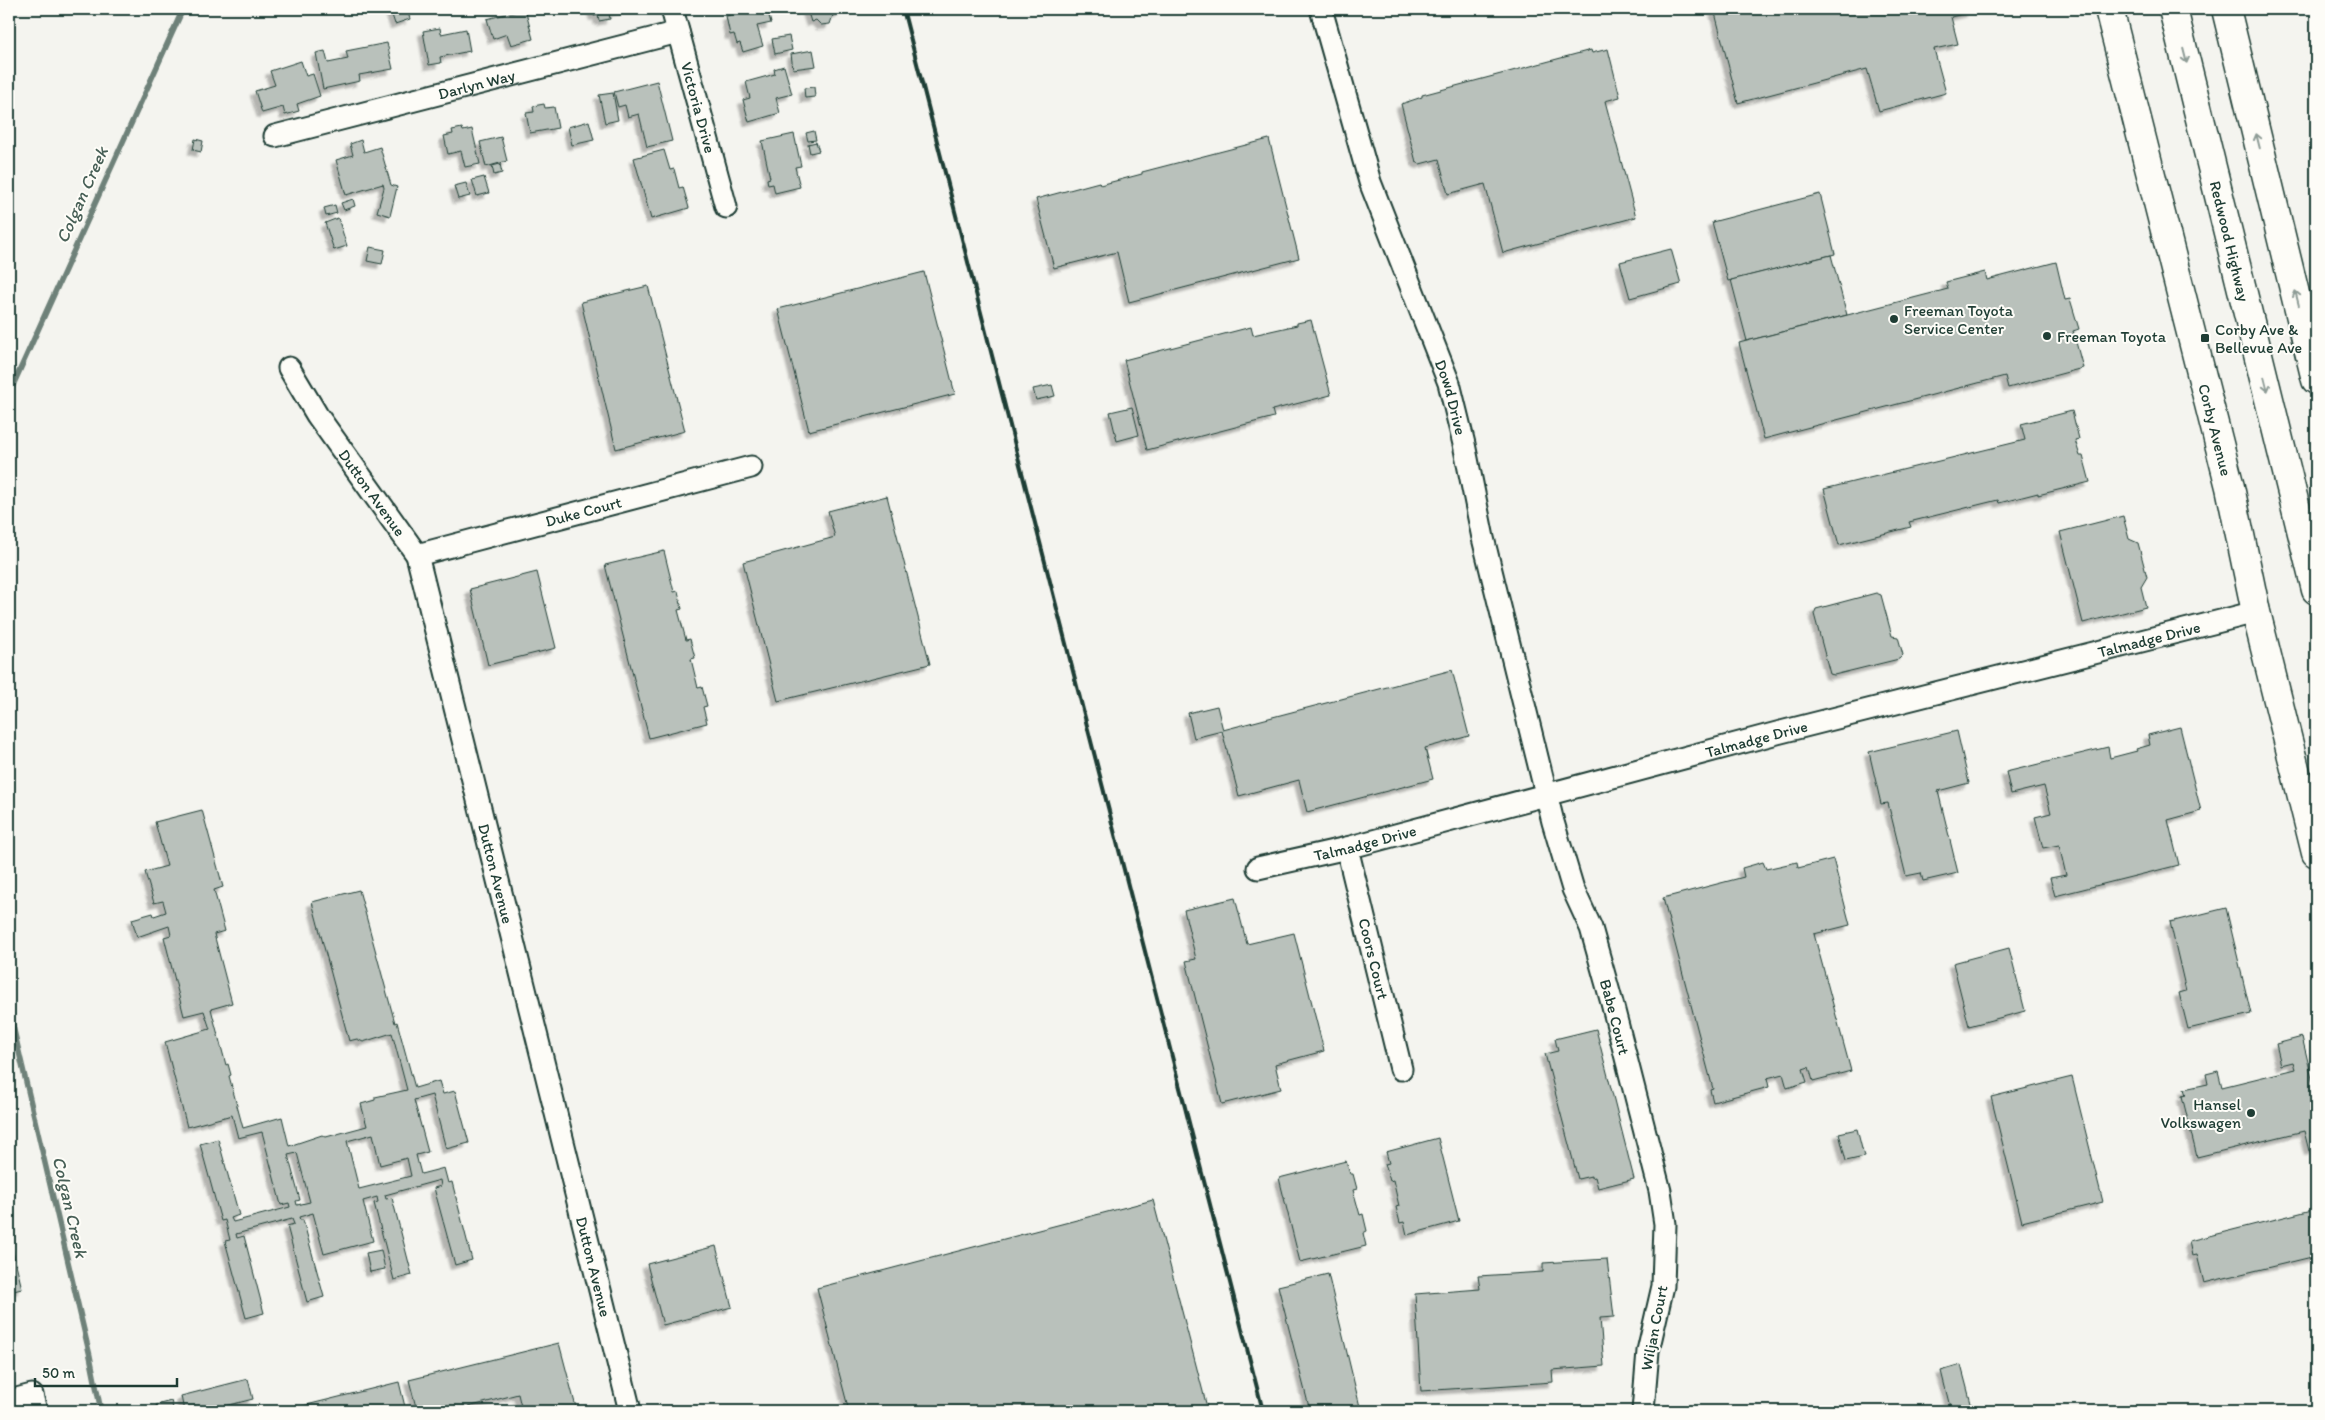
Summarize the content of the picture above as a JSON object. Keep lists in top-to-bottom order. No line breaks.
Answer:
{"streets":{"main road":["Redwood Highway","Corby Avenue"],"street":["Darlyn Way","Victoria Drive","Dowd Drive","Dutton Avenue","Duke Court","Talmadge Drive","Coors Court","Babe Court","Wiljan Court"]},"crossings":[["Darlyn Way","Victoria Drive"],["Dowd Drive","Talmadge Drive"],["Dowd Drive","Babe Court"],["Corby Avenue","Talmadge Drive"],["Dutton Avenue","Duke Court"],["Talmadge Drive","Coors Court"],["Talmadge Drive","Babe Court"],["Babe Court","Wiljan Court"]],"water":["Colgan Creek"],"places":{"other":["Freeman Toyota Service Center","Freeman Toyota","Hansel Volkswagen"],"transit":["Corby Ave & Bellevue Ave"]},"scale_bar":"50 m"}
